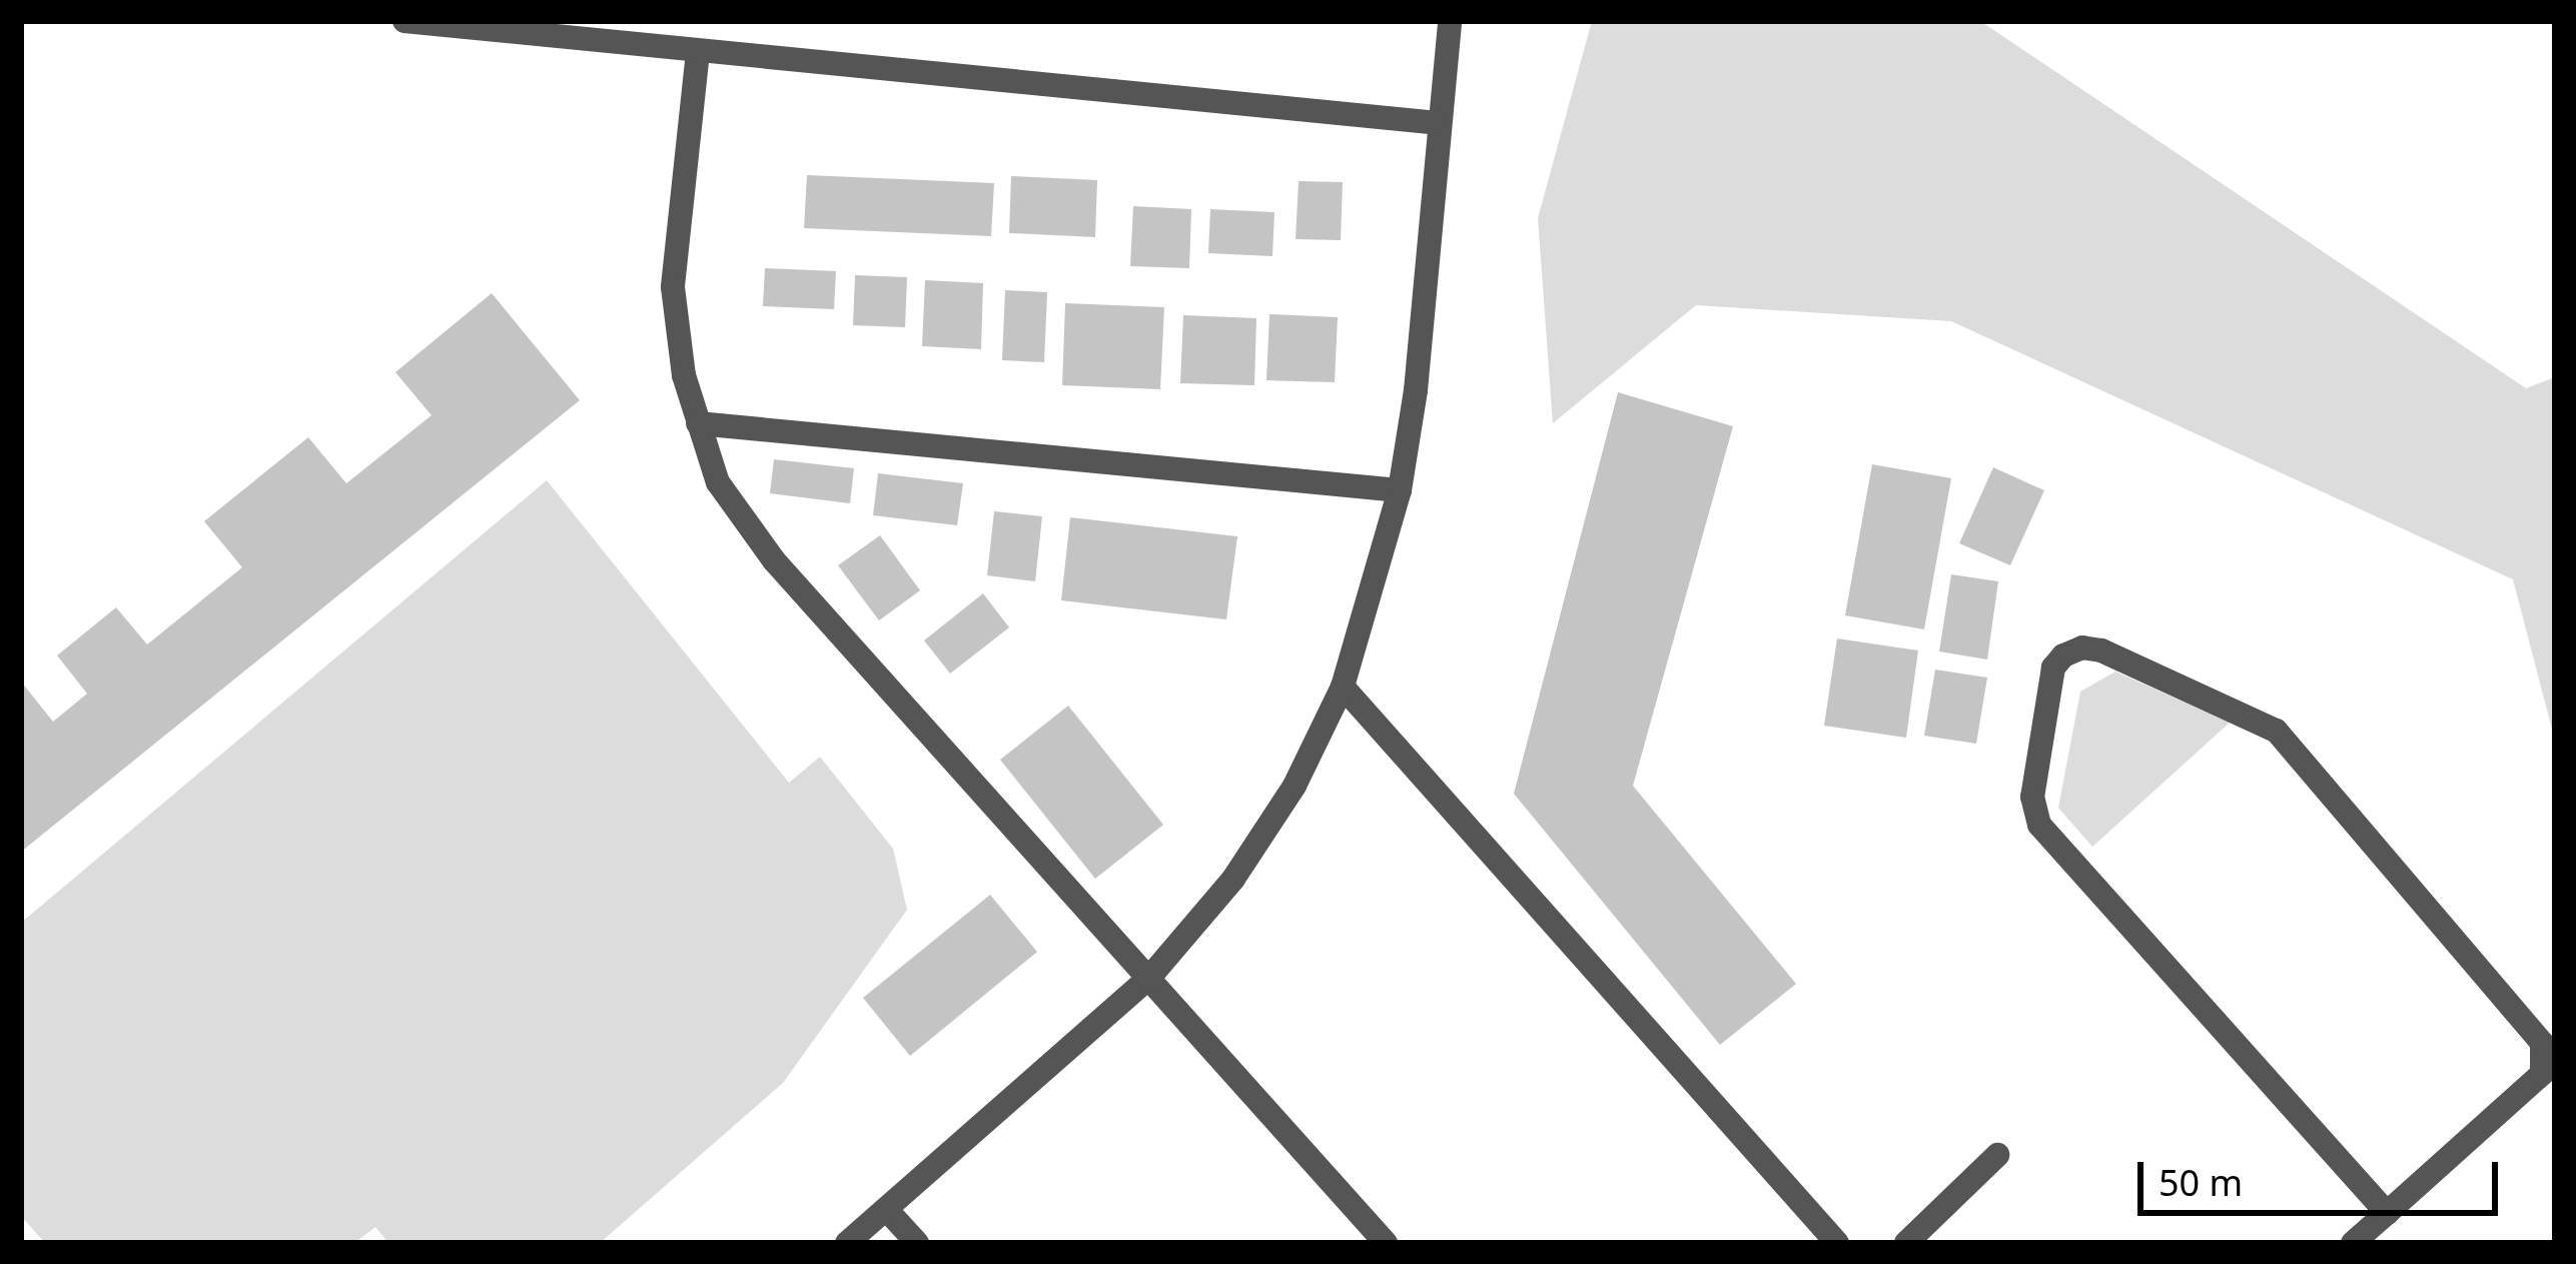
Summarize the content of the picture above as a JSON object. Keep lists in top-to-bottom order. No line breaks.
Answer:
{"scale_bar":"50 m"}
